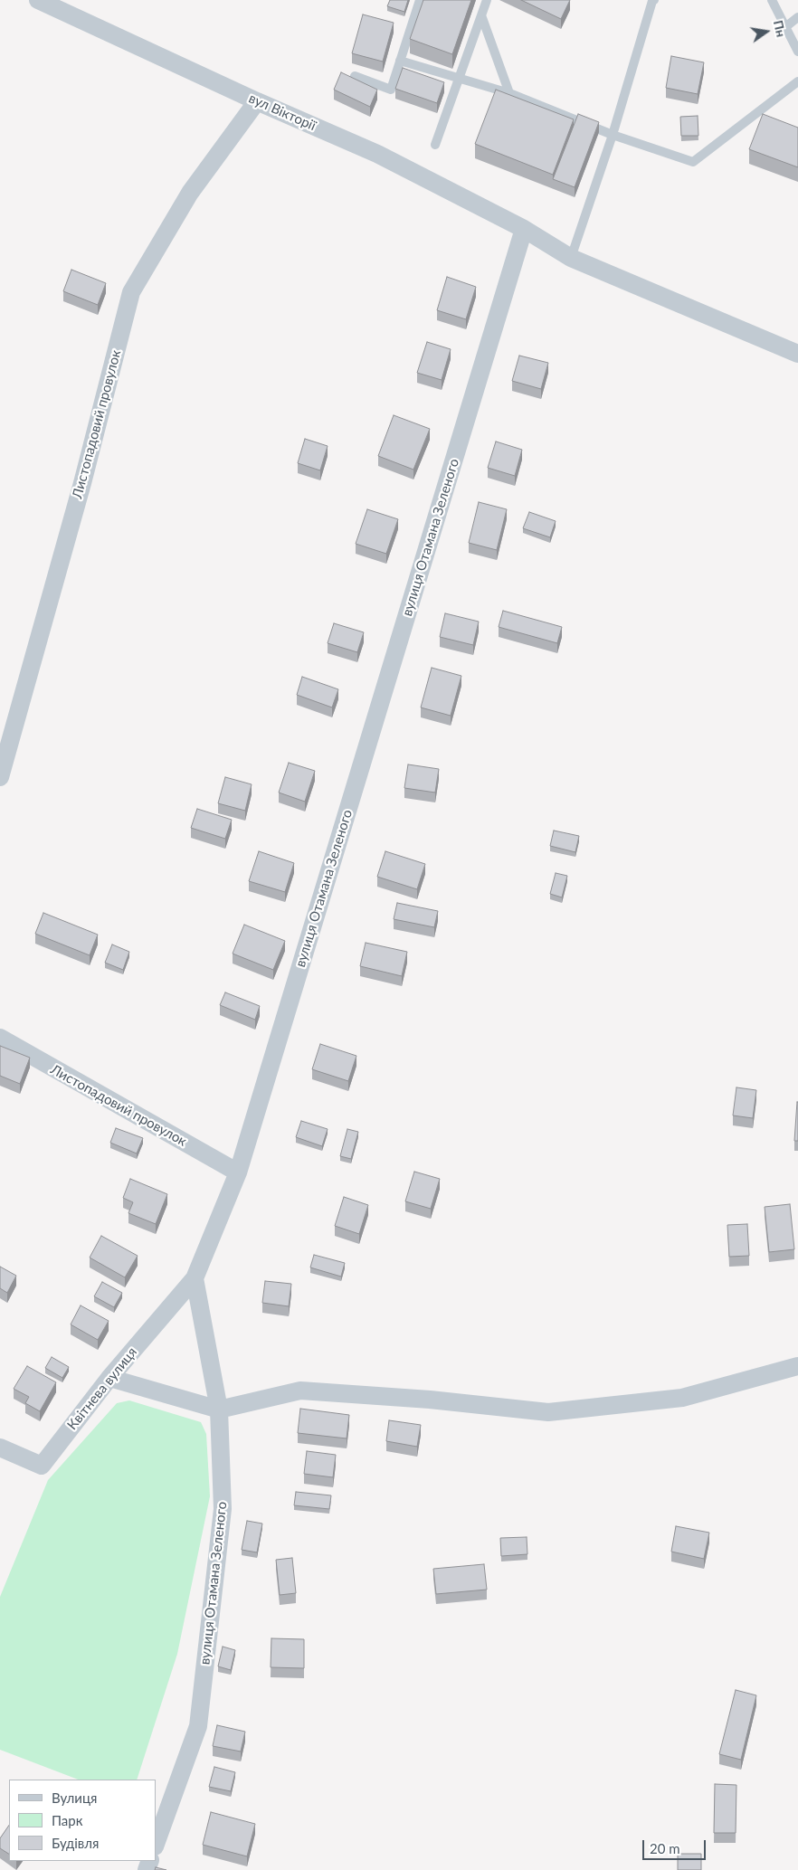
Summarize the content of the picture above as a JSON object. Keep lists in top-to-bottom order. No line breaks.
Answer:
{"streets":{"street":["вул Вікторії","Листопадовий провулок","вулиця Отамана Зеленого","Квітнева вулиця"]},"crossings":[["вул Вікторії","Листопадовий провулок"],["вул Вікторії","вулиця Отамана Зеленого"],["Листопадовий провулок","вулиця Отамана Зеленого"],["вулиця Отамана Зеленого","Квітнева вулиця"]],"legend":["Вулиця","Парк","Будівля"],"scale_bar":"20 m","north":"right"}
